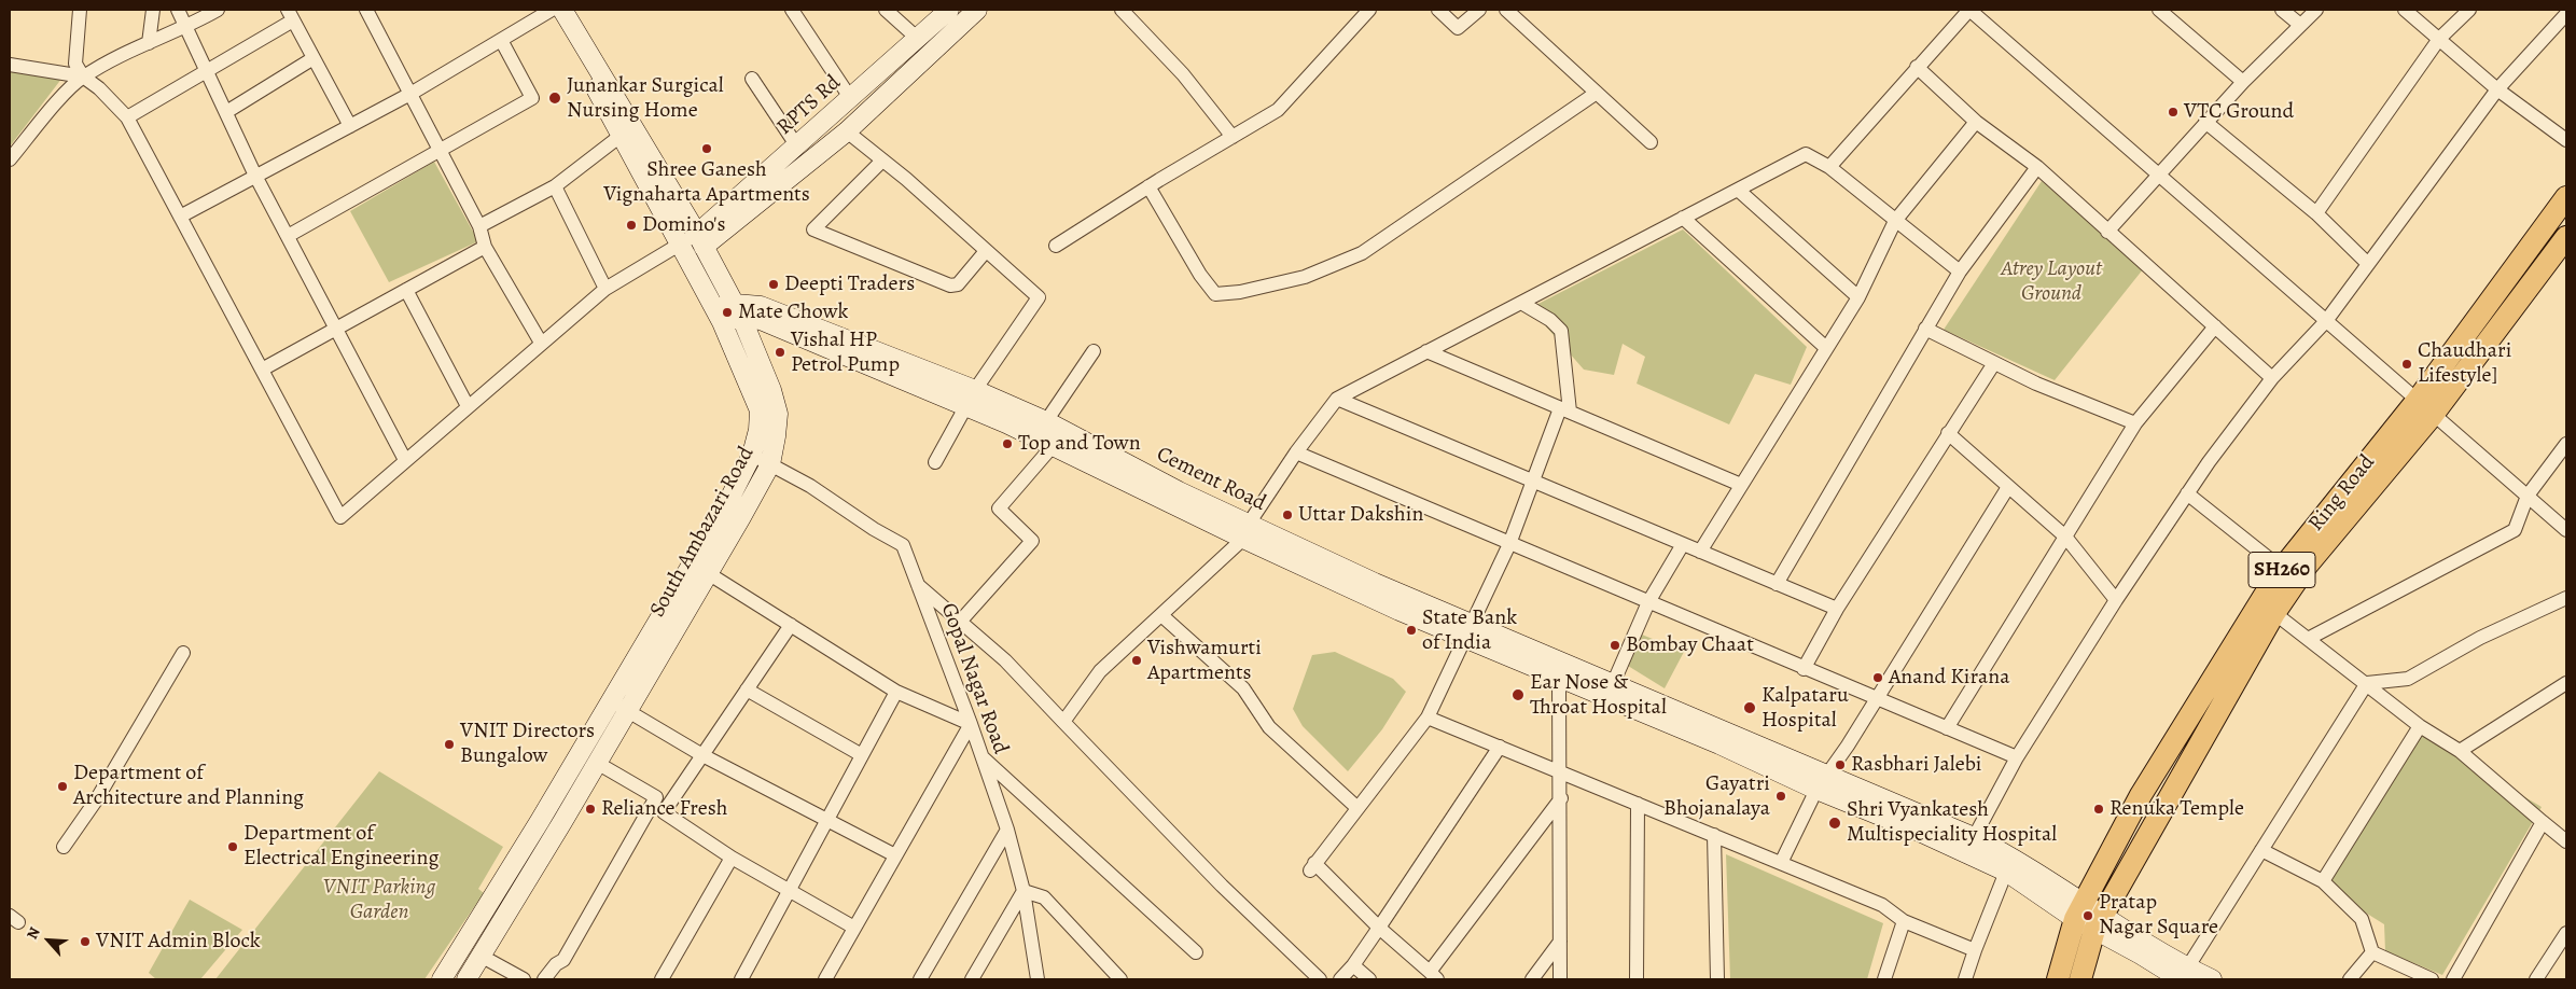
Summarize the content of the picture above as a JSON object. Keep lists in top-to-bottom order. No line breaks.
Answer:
{"streets":{"main road":["RPTS Rd","Cement Road","Ring Road","South Ambazari Road","SH260"],"street":["Gopal Nagar Road"]},"crossings":[["RPTS Rd","South Ambazari Road"],["Cement Road","Ring Road"],["Cement Road","South Ambazari Road"],["South Ambazari Road","Gopal Nagar Road"]],"parks":["Atrey Layout Ground","VNIT Parking Garden"],"places":["Junankar Surgical Nursing Home","VTC Ground","Shree Ganesh Vignaharta Apartments","Domino's","Deepti Traders","Mate Chowk","Vishal HP Petrol Pump","Chaudhari Lifestyle]","Top and Town","Uttar Dakshin","State Bank of India","Bombay Chaat","Vishwamurti Apartments","Anand Kirana","Ear Nose & Throat Hospital","Kalpataru Hospital","VNIT Directors Bungalow","Rasbhari Jalebi","Department of Architecture and Planning","Gayatri Bhojanalaya","Reliance Fresh","Renuka Temple","Shri Vyankatesh Multispeciality Hospital","Department of Electrical Engineering","Pratap Nagar Square","VNIT Admin Block"],"north":"top left"}
